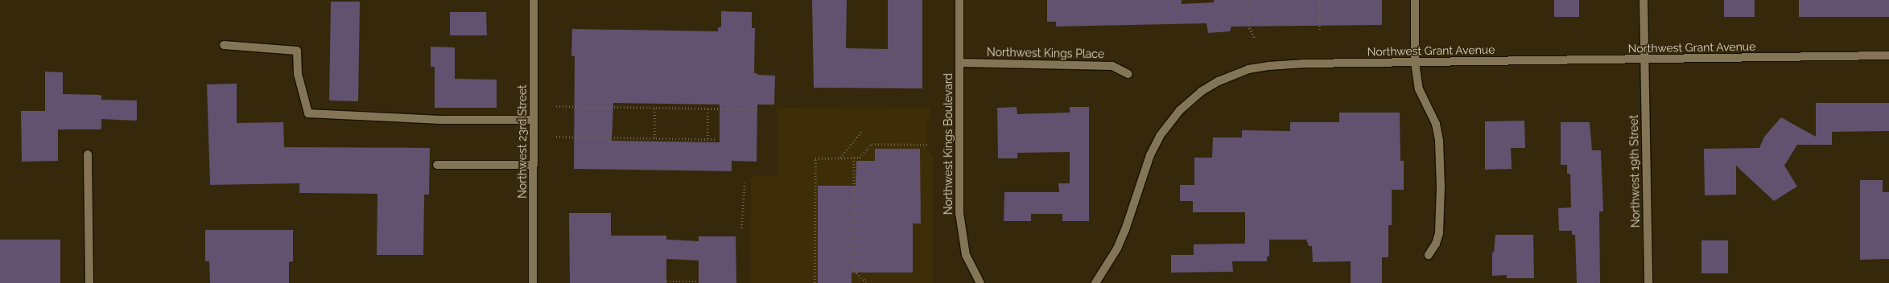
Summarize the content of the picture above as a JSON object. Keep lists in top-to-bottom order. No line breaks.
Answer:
{"streets":{"main road":["Northwest Grant Avenue","Northwest Kings Place","Northwest 23rd Street","Northwest Kings Boulevard","Northwest 19th Street"]},"crossings":[["Northwest Grant Avenue","Northwest 19th Street"],["Northwest Kings Place","Northwest Kings Boulevard"]]}
